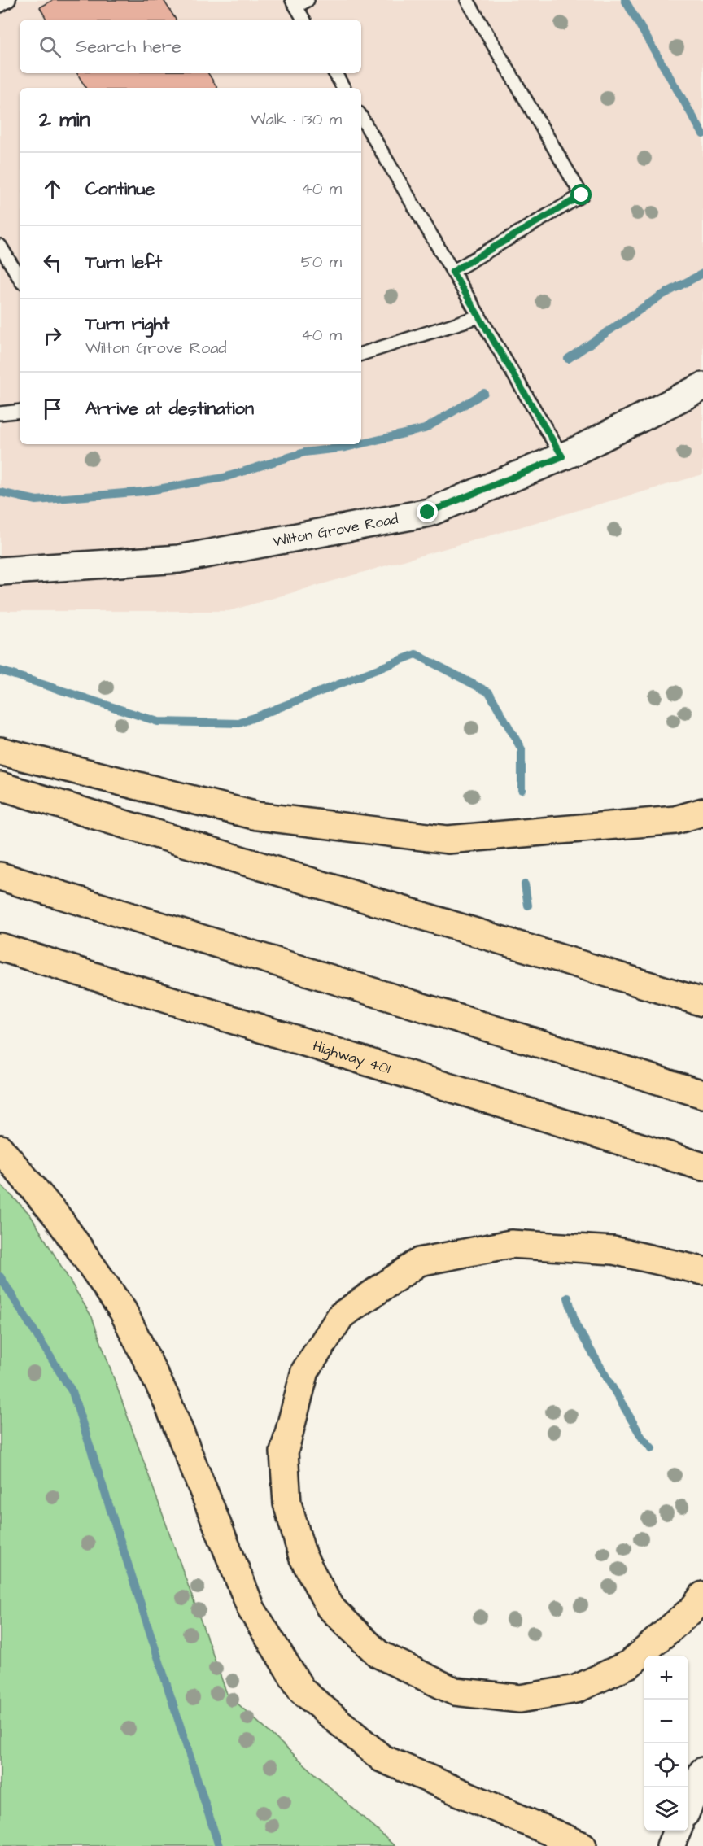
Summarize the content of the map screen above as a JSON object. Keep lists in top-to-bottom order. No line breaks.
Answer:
{"streets":{"highway":["Highway 401"],"main road":["Wilton Grove Road"]},"page":{"search":"Search here","heading":["2 min","Walk · 130 m"],"list":[["Continue","40 m"],["Turn left","50 m"],["Turn right","Wilton Grove Road","40 m"],"Arrive at destination"],"map_buttons":["+","−"]}}
